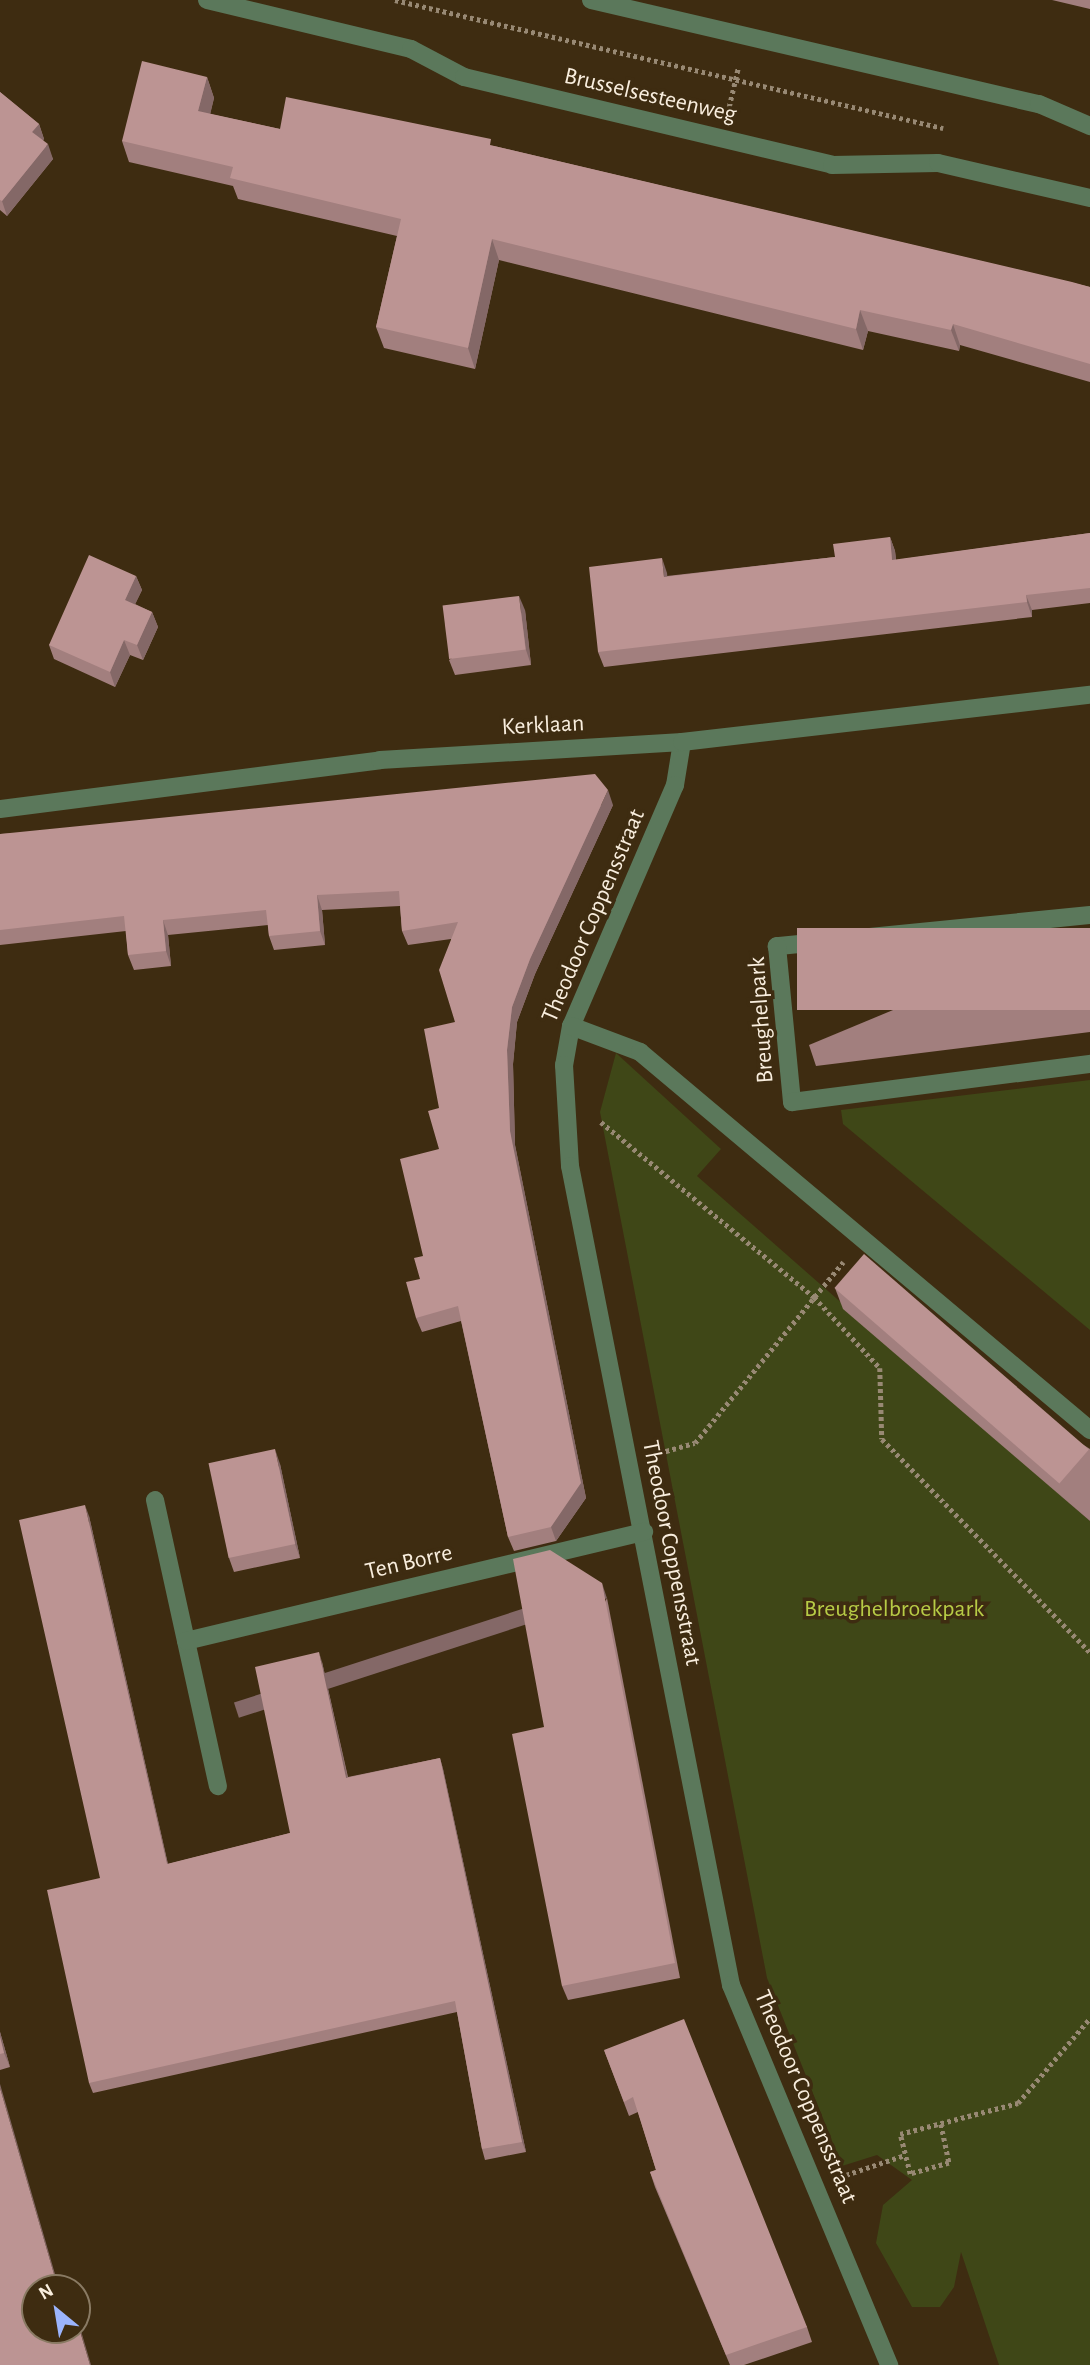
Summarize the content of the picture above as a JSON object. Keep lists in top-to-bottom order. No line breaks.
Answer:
{"streets":{"street":["Brusselsesteenweg","Kerklaan","Theodoor Coppensstraat","Breughelpark","Ten Borre"]},"crossings":[["Kerklaan","Theodoor Coppensstraat"],["Theodoor Coppensstraat","Ten Borre"]],"parks":["Breughelbroekpark"],"north":"top left"}
